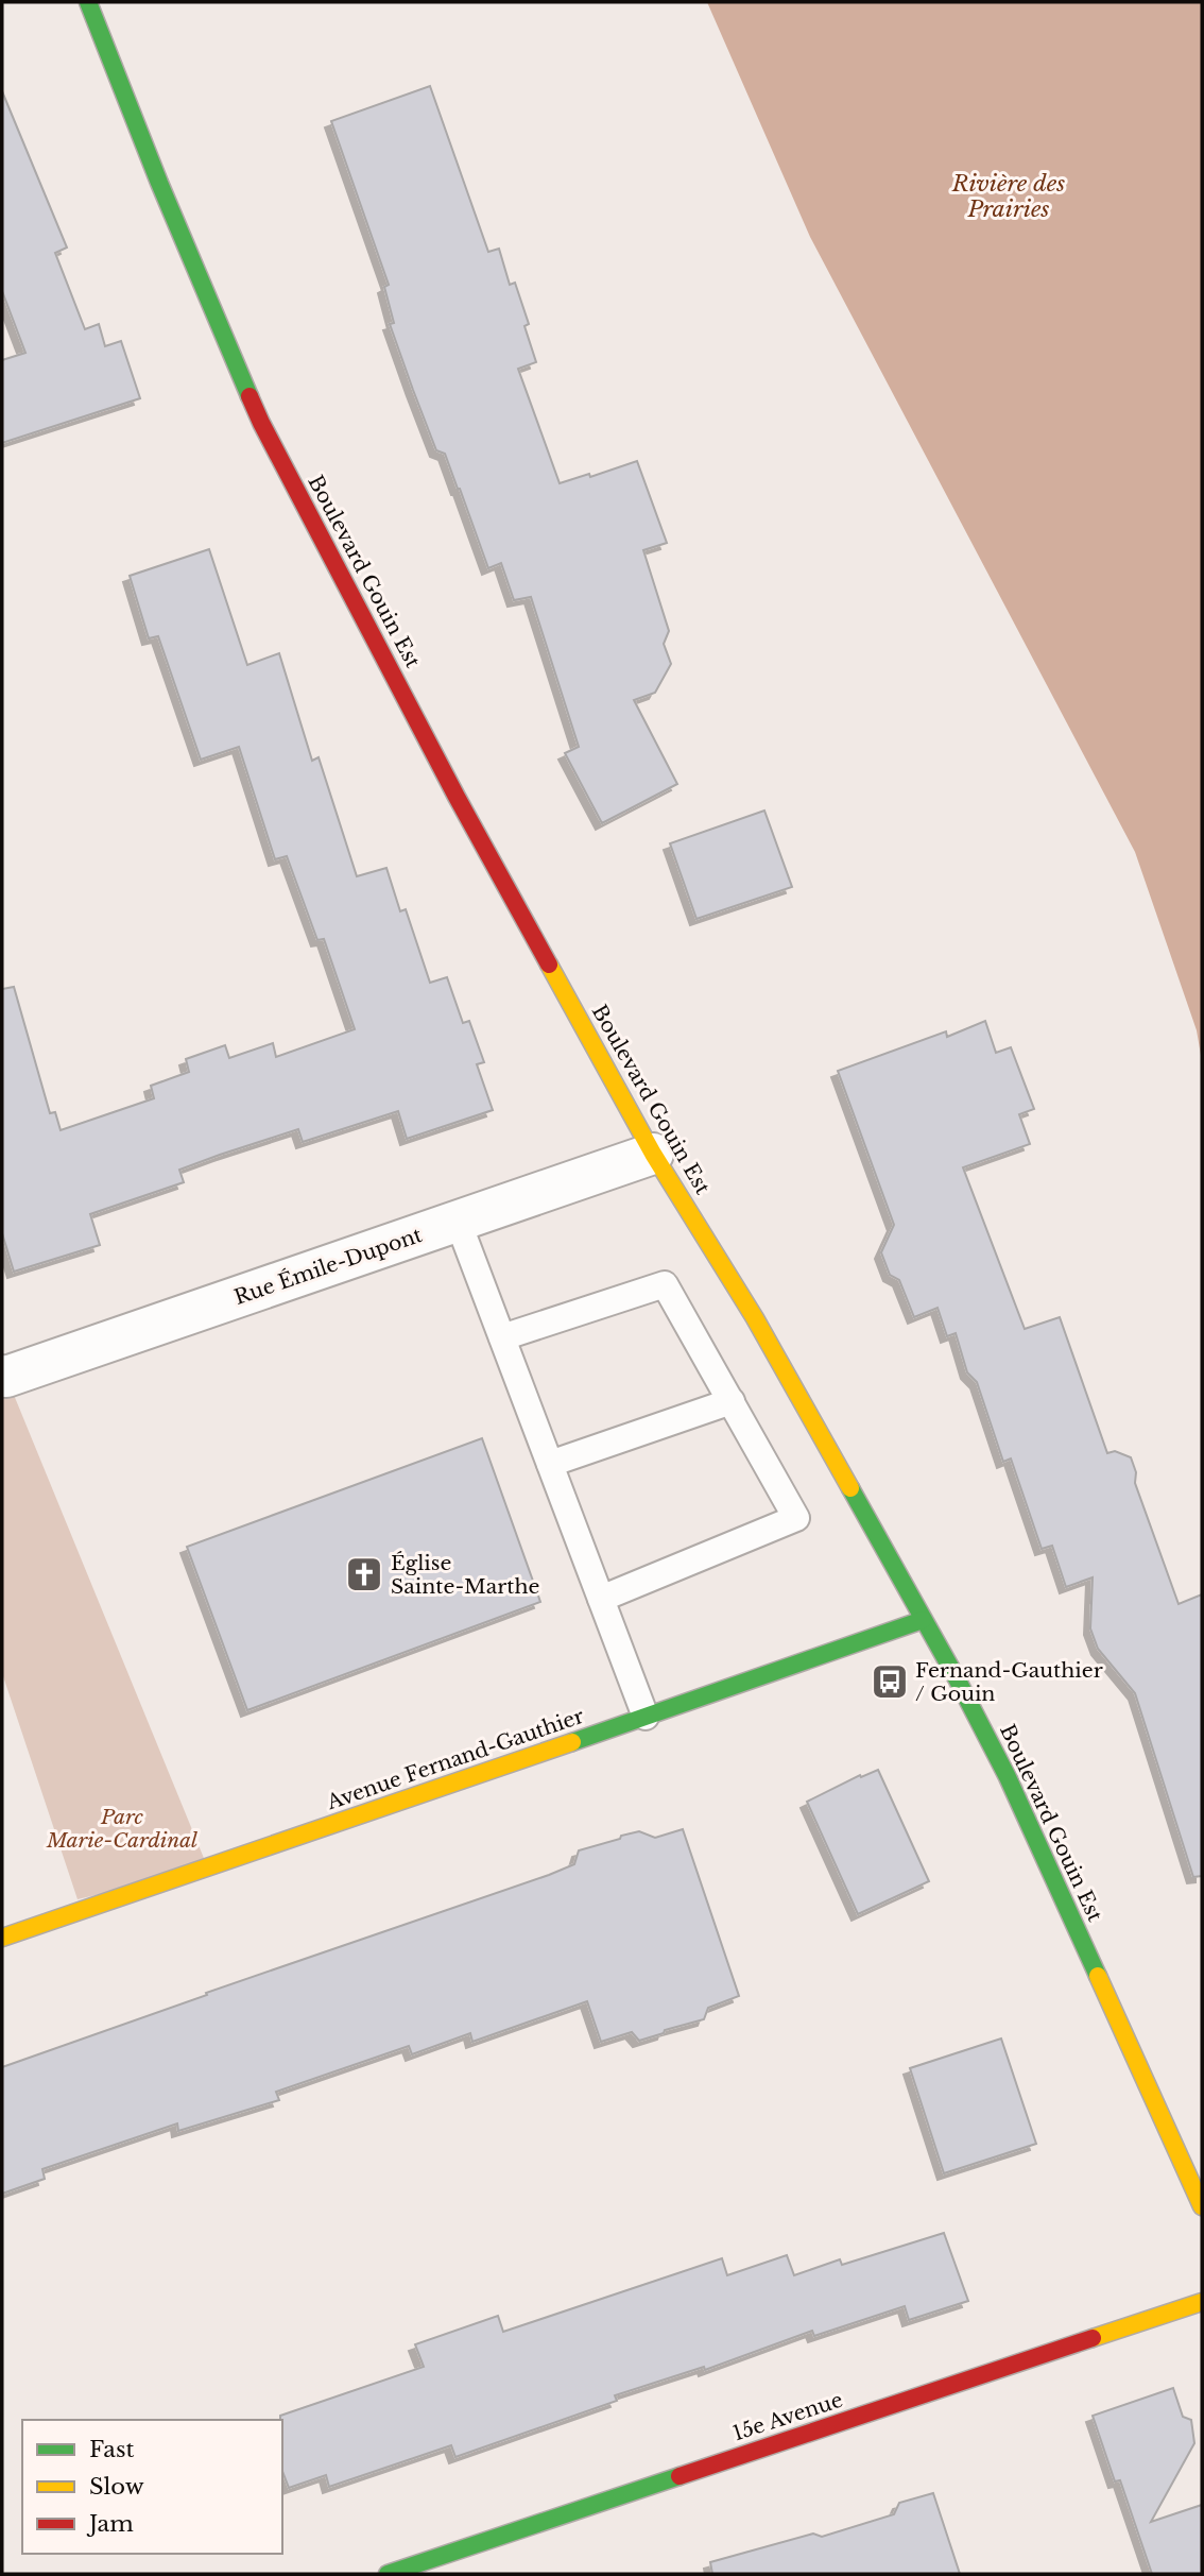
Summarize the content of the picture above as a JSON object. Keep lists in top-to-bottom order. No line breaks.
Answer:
{"streets":{"street":["Boulevard Gouin Est","Rue Émile-Dupont","Avenue Fernand-Gauthier","15e Avenue"]},"crossings":[["Boulevard Gouin Est","Rue Émile-Dupont"],["Boulevard Gouin Est","Avenue Fernand-Gauthier"]],"water":["Rivière des Prairies"],"parks":["Parc Marie-Cardinal"],"places":{"church":["Église Sainte-Marthe"],"bus stop":["Fernand-Gauthier / Gouin"]},"legend":["Fast","Slow","Jam"]}
